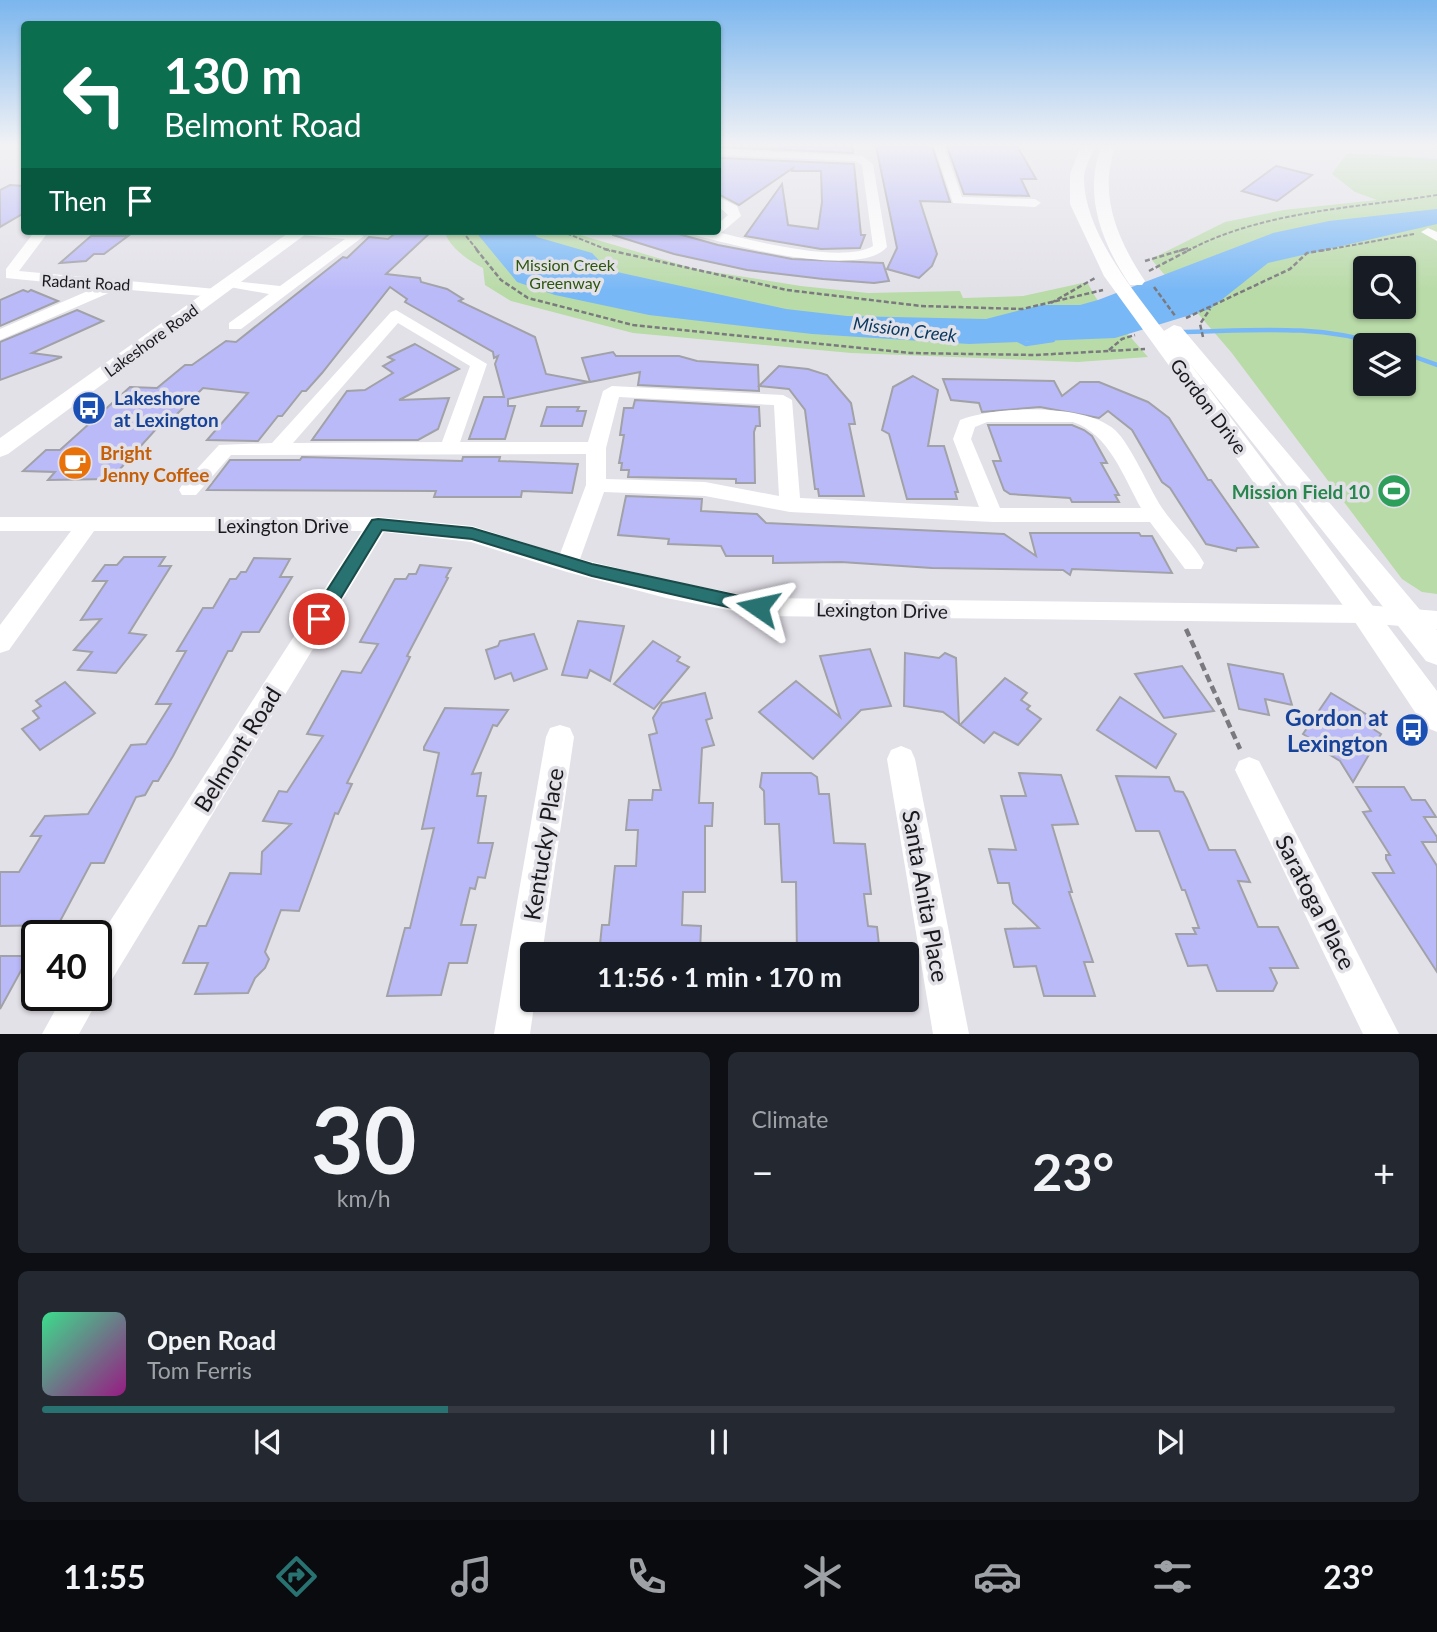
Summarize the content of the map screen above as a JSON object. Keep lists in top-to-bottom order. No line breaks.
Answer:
{"streets":{"main road":["Lakeshore Road","Gordon Drive"],"street":["Radant Road","Lexington Drive","Belmont Road","Kentucky Place","Santa Anita Place","Saratoga Place"]},"crossings":[["Radant Road","Lakeshore Road"],["Gordon Drive","Lexington Drive"],["Lexington Drive","Belmont Road"]],"water":["Mission Creek"],"parks":["Mission Creek Greenway"],"places":{"bus stop":["Lakeshore at Lexington","Gordon at Lexington"],"cafe":["Bright Jenny Coffee"],"sports":["Mission Field 10"]},"page":{"turn":["130 m","Belmont Road"],"then":"Then","limit":"40","trip":"11:56 · 1 min · 170 m","tile":[["30","km/h"],"Climate"],"heat":["−","23°","+"],"song":["Open Road","Tom Ferris"],"tabs":["11:55","23°"]}}
